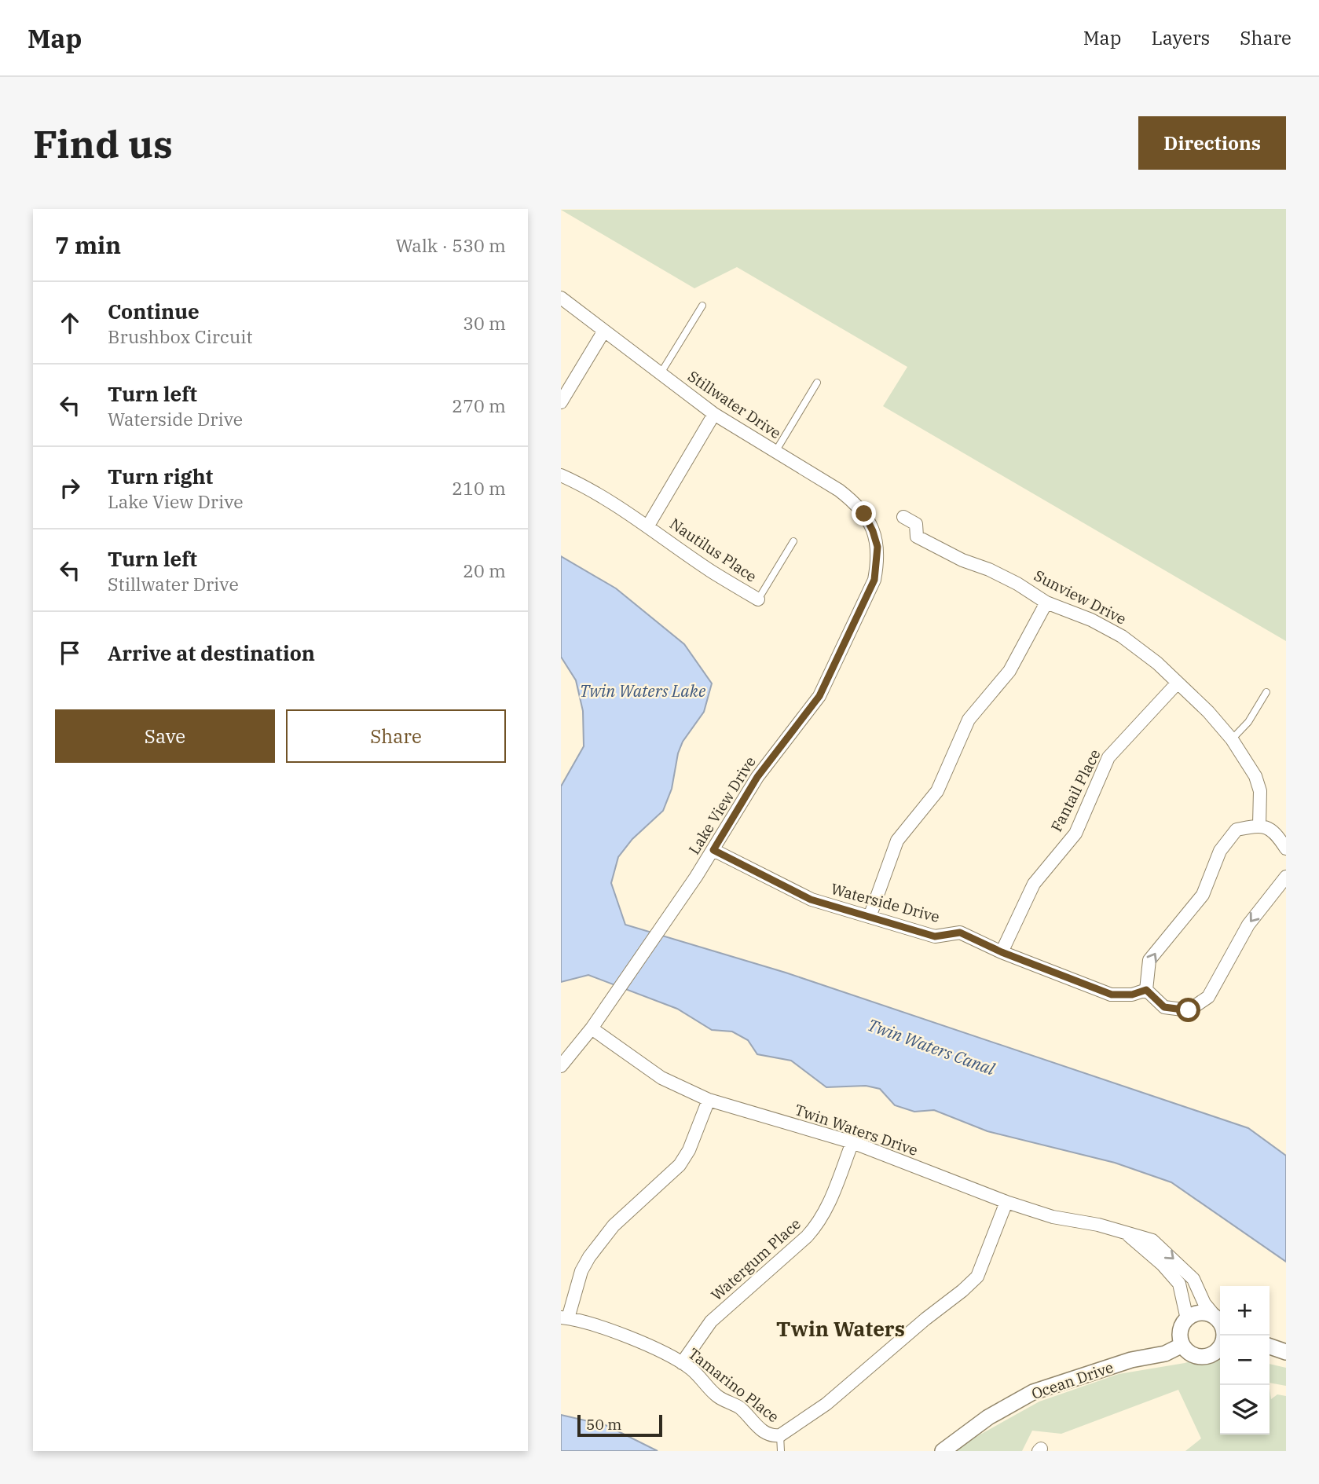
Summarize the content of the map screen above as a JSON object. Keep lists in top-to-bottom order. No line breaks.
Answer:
{"streets":{"street":["Stillwater Drive","Nautilus Place","Sunview Drive","Fantail Place","Lake View Drive","Waterside Drive","Twin Waters Drive","Watergum Place","Ocean Drive","Tamarino Place"]},"crossings":[["Stillwater Drive","Nautilus Place"],["Stillwater Drive","Lake View Drive"],["Sunview Drive","Fantail Place"],["Fantail Place","Waterside Drive"],["Lake View Drive","Waterside Drive"],["Lake View Drive","Twin Waters Drive"],["Twin Waters Drive","Watergum Place"],["Watergum Place","Tamarino Place"]],"districts":["Twin Waters"],"water":["Twin Waters Lake","Twin Waters Canal"],"scale_bar":"50 m","page":{"header":"Map","nav":["Map","Layers","Share"],"buttons":["Directions",["Save","Share"]],"title":"Find us","heading":["7 min","Walk · 530 m"],"list":[["Continue","Brushbox Circuit","30 m"],["Turn left","Waterside Drive","270 m"],["Turn right","Lake View Drive","210 m"],["Turn left","Stillwater Drive","20 m"],"Arrive at destination"],"map_buttons":["+","−"],"scale":"50 m"}}
